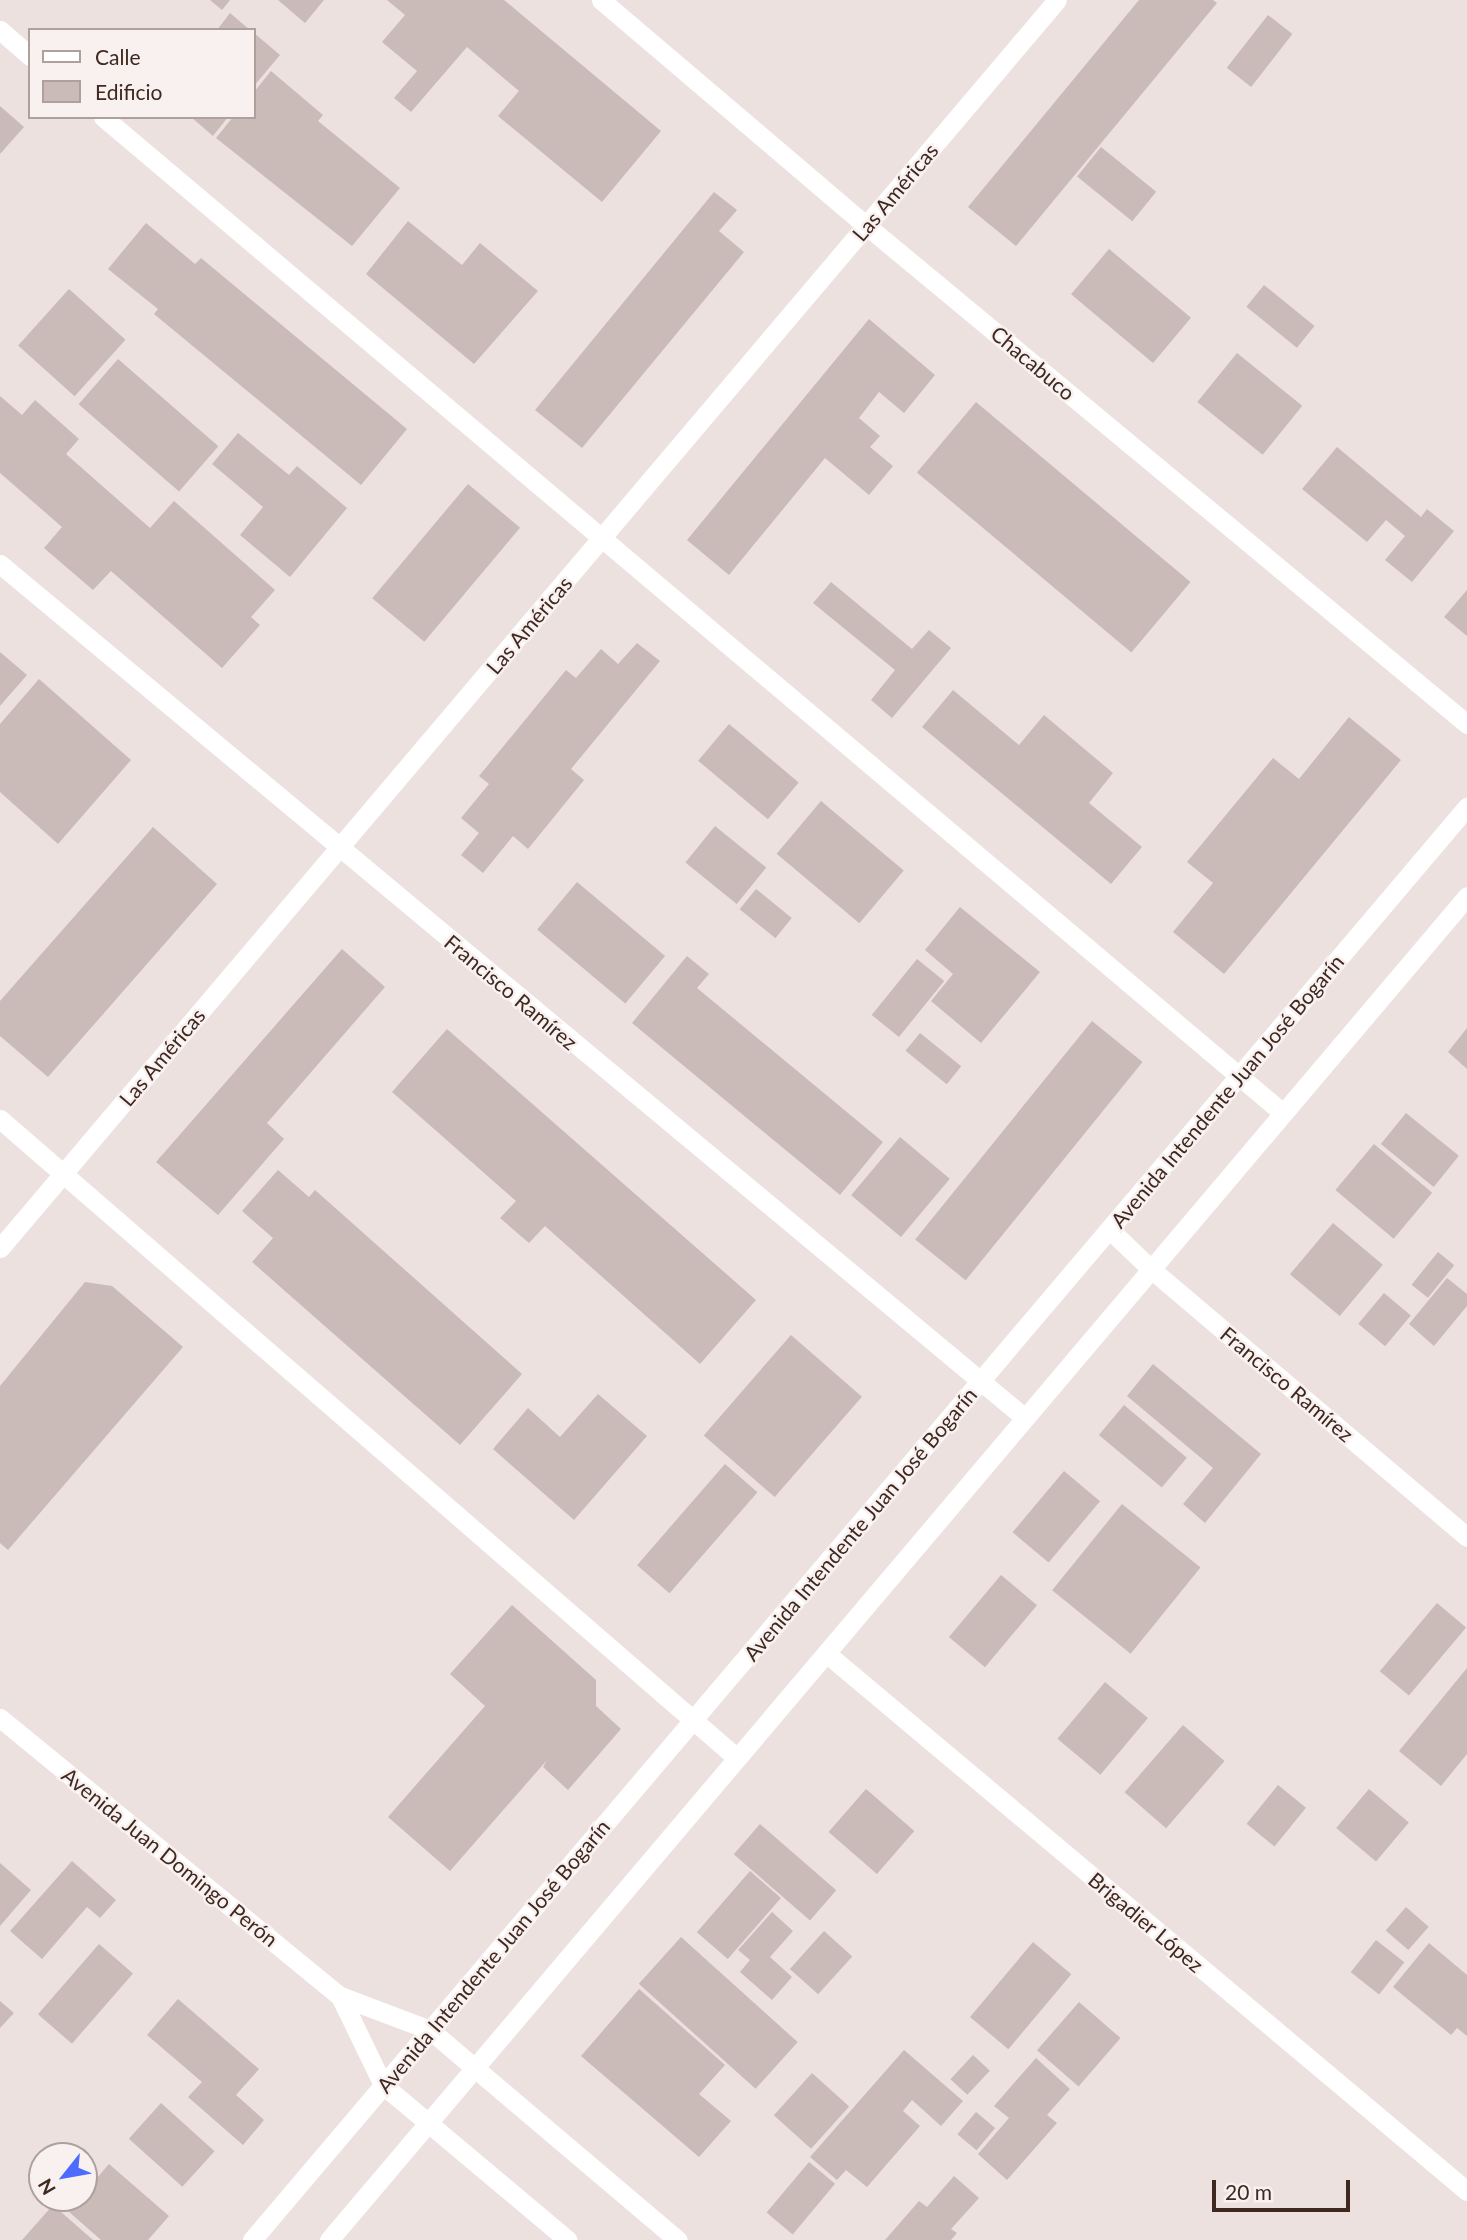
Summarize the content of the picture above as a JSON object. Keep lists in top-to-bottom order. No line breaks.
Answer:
{"streets":{"street":["Las Américas","Chacabuco","Francisco Ramírez","Avenida Intendente Juan José Bogarín","Avenida Juan Domingo Perón","Brigadier López"]},"crossings":[["Las Américas","Chacabuco"],["Las Américas","Francisco Ramírez"],["Francisco Ramírez","Avenida Intendente Juan José Bogarín"],["Avenida Intendente Juan José Bogarín","Avenida Juan Domingo Perón"]],"legend":["Calle","Edificio"],"scale_bar":"20 m","north":"bottom left"}
